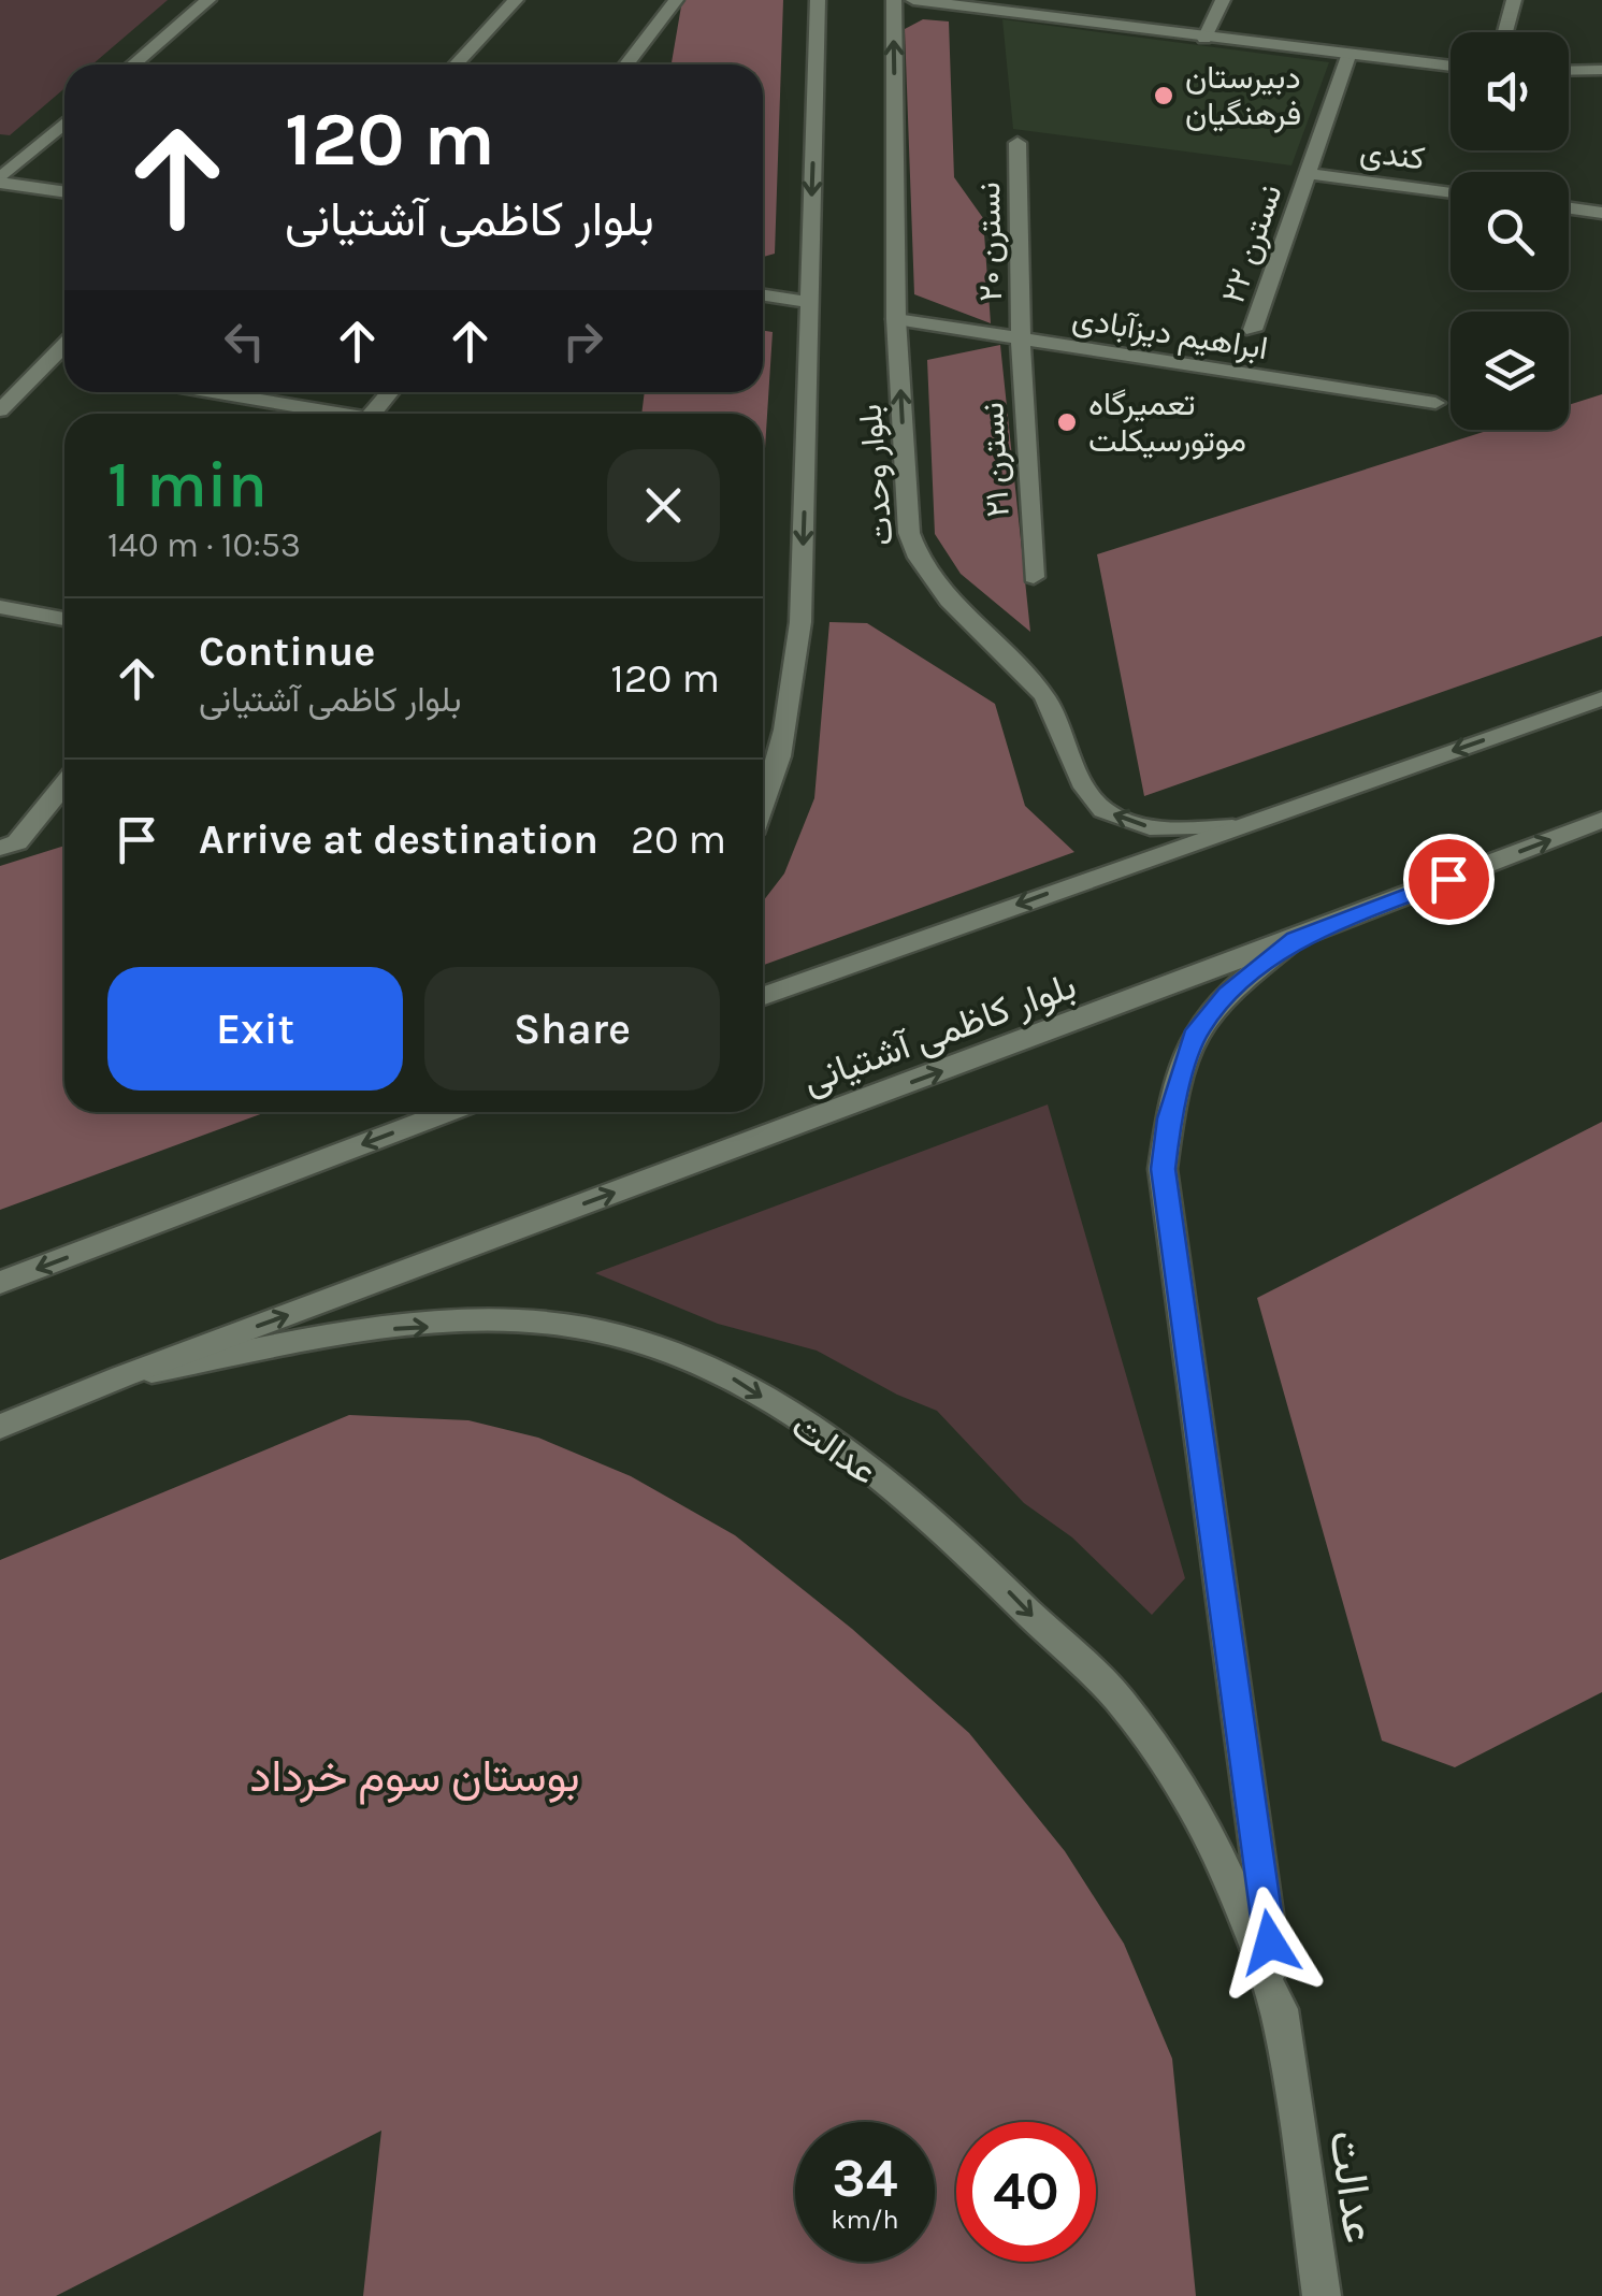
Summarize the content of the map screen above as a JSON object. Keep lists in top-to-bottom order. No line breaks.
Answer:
{"streets":{"street":["کندی","نسترن ۲۰","نسترن ۲۲","ابراهیم دیزآبادی","نسترن ۲۱","بلوار وحدت","بلوار کاظمی آشتیانی","عدالت"]},"crossings":[["کندی","نسترن ۲۲"],["نسترن ۲۰","ابراهیم دیزآبادی"],["نسترن ۲۰","نسترن ۲۱"],["ابراهیم دیزآبادی","نسترن ۲۱"],["ابراهیم دیزآبادی","بلوار وحدت"],["بلوار کاظمی آشتیانی","عدالت"]],"one_way":["عدالت"],"parks":["بوستان سوم خرداد"],"places":["دبیرستان فرهنگیان","تعمیرگاه موتورسیکلت"],"page":{"turn":["120 m","بلوار کاظمی آشتیانی"],"heading":["1 min","140 m · 10:53"],"list":[{"name":"Continue","note":"بلوار کاظمی آشتیانی","value":"120 m"},{"name":"Arrive at destination","value":"20 m"}],"buttons":["Exit","Share"],"speed":"34 km/h","limit":"40"}}
